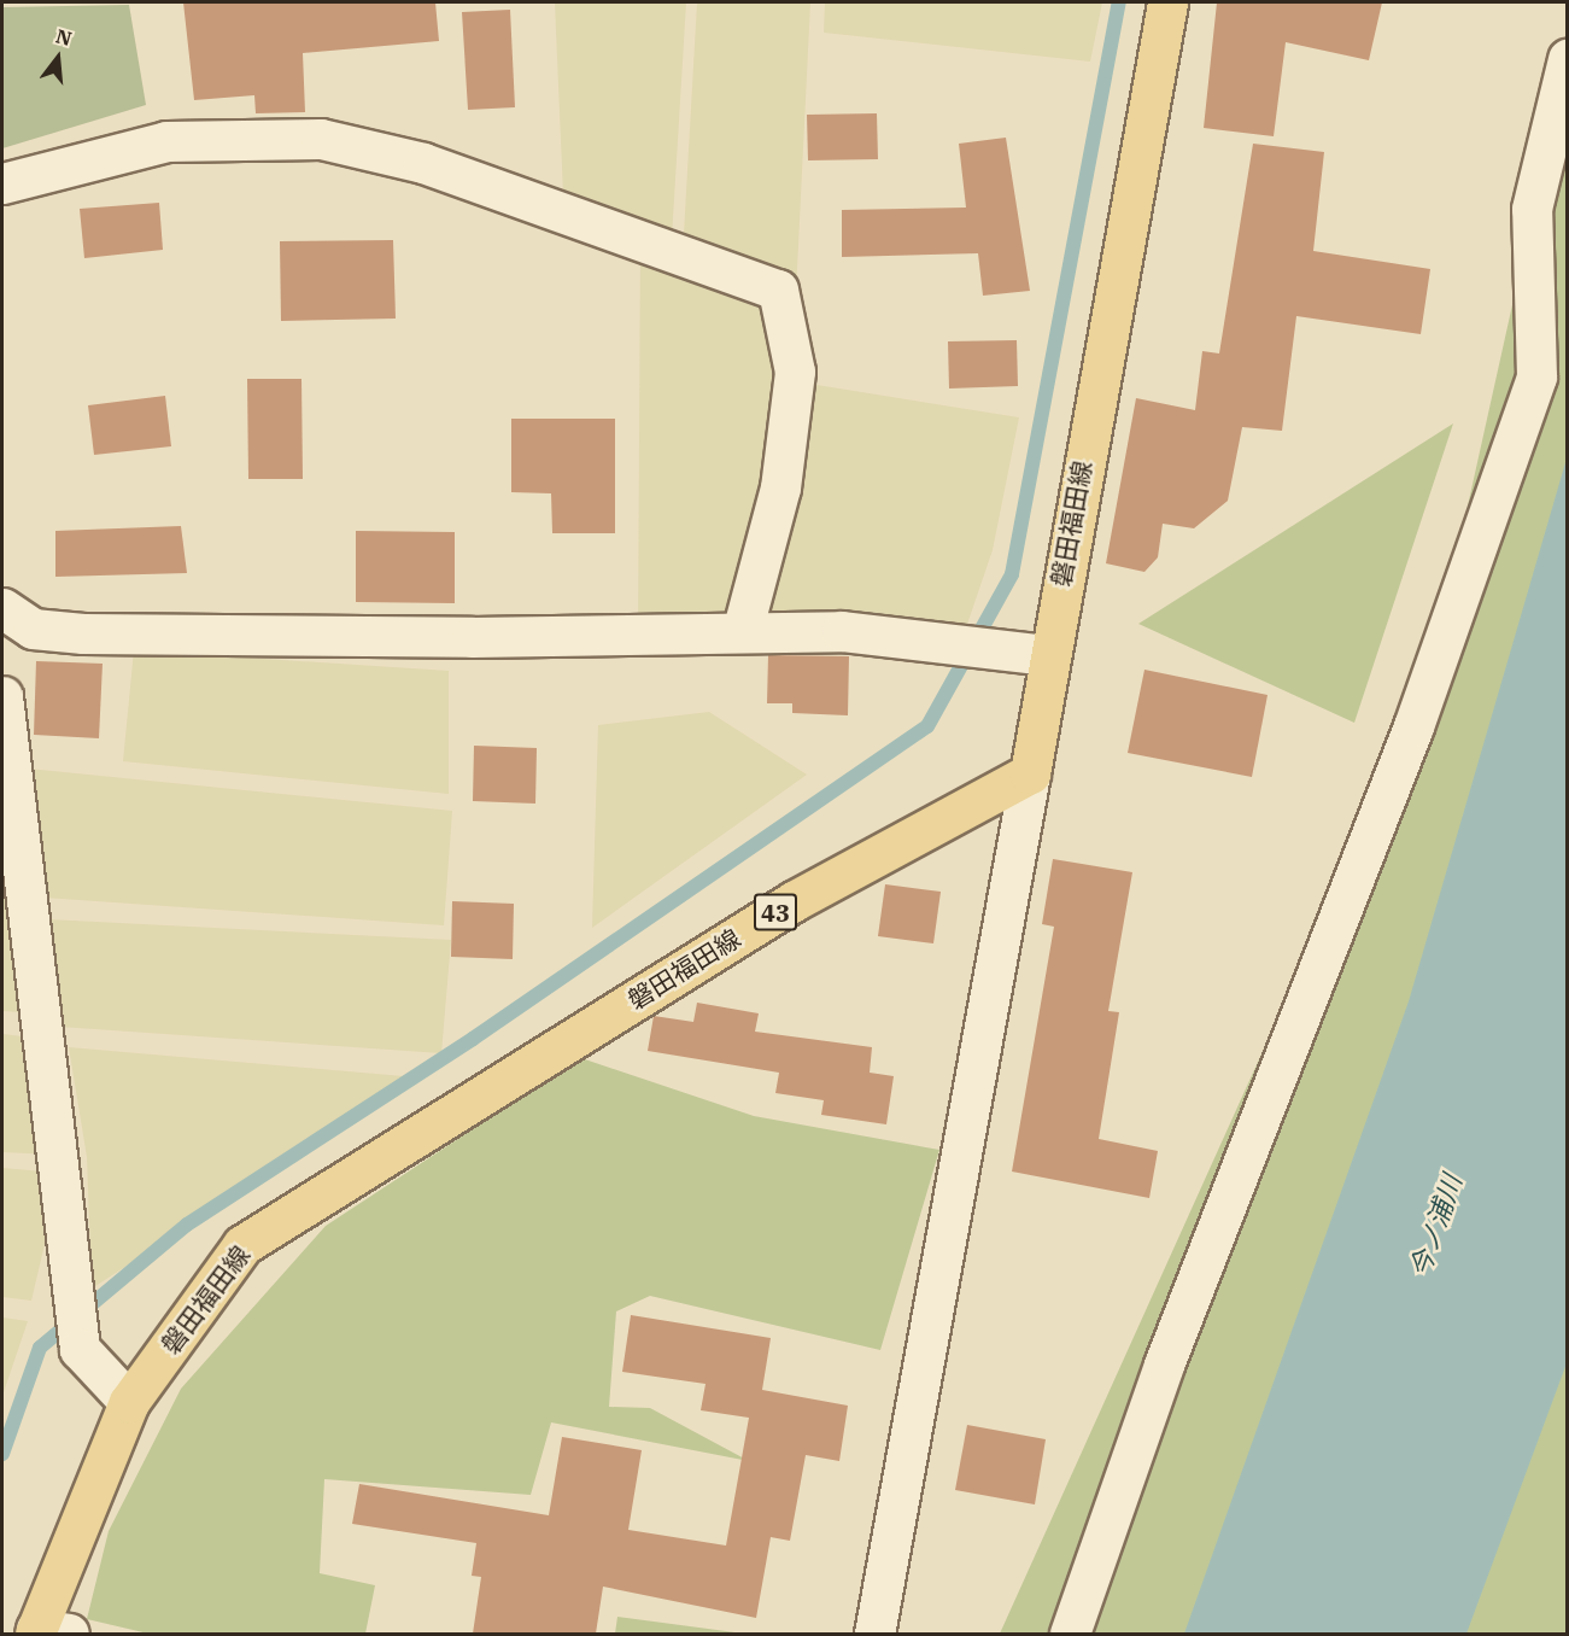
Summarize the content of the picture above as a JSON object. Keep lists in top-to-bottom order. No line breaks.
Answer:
{"streets":{"main road":["磐田福田線","43"]},"water":["今ノ浦川"],"north":"top"}
